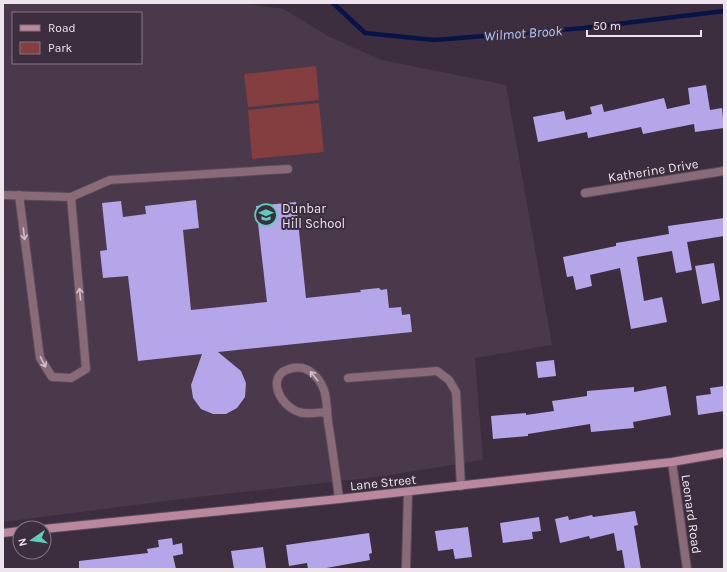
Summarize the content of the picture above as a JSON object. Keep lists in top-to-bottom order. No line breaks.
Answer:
{"streets":{"street":["Katherine Drive","Lane Street","Leonard Road"]},"crossings":[["Lane Street","Leonard Road"]],"water":["Wilmot Brook"],"places":{"school or university":["Dunbar Hill School"]},"legend":["Road","Park"],"scale_bar":"50 m","north":"left"}
